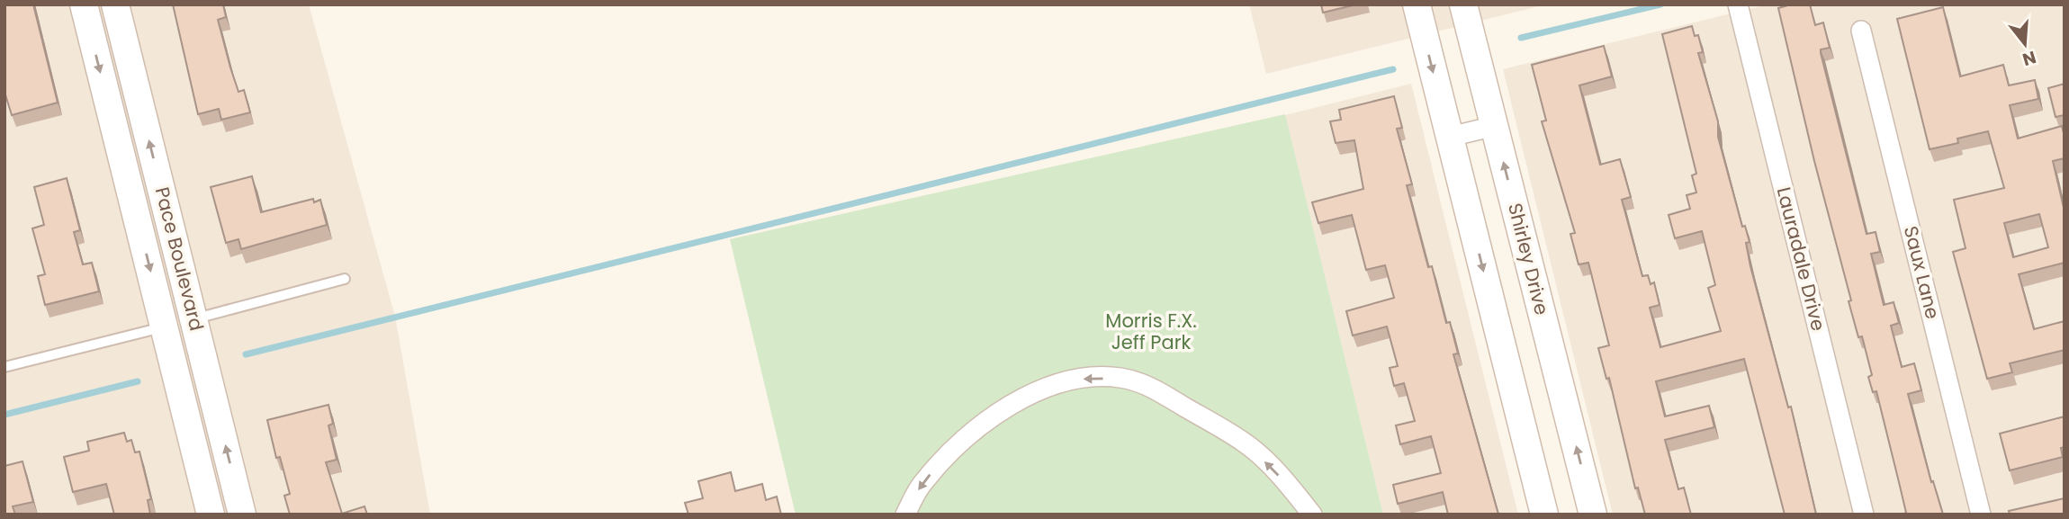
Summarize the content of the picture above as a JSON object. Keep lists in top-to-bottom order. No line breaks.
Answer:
{"streets":{"street":["Pace Boulevard","Shirley Drive","Lauradale Drive","Saux Lane"]},"parks":["Morris F.X. Jeff Park"],"north":"bottom"}
